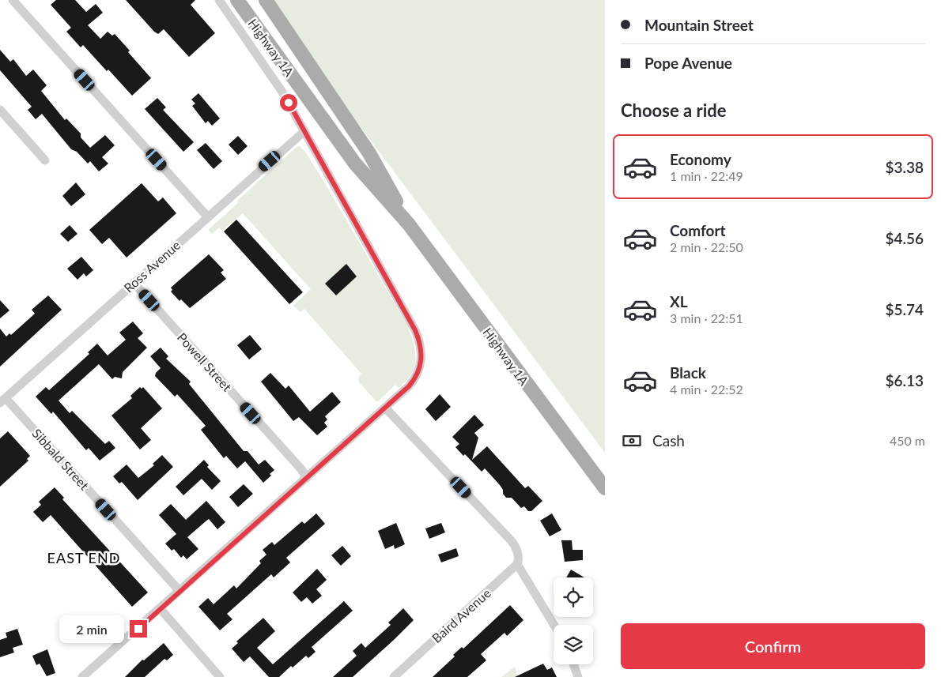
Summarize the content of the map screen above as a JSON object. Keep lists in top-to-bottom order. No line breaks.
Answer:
{"streets":{"main road":["Highway 1A"],"street":["Ross Avenue","Powell Street","Sibbald Street","Baird Avenue"]},"crossings":[["Ross Avenue","Powell Street"],["Ross Avenue","Sibbald Street"]],"districts":["EAST END"],"page":{"banner":["Mountain Street","Pope Avenue"],"heading":"Choose a ride","list":[{"name":"Economy","note":"1 min · 22:49","value":"$3.38"},{"name":"Comfort","note":"2 min · 22:50","value":"$4.56"},{"name":"XL","note":"3 min · 22:51","value":"$5.74"},{"name":"Black","note":"4 min · 22:52","value":"$6.13"}],"pay":["Cash","450 m"],"bubble":"2 min","buttons":"Confirm"}}
